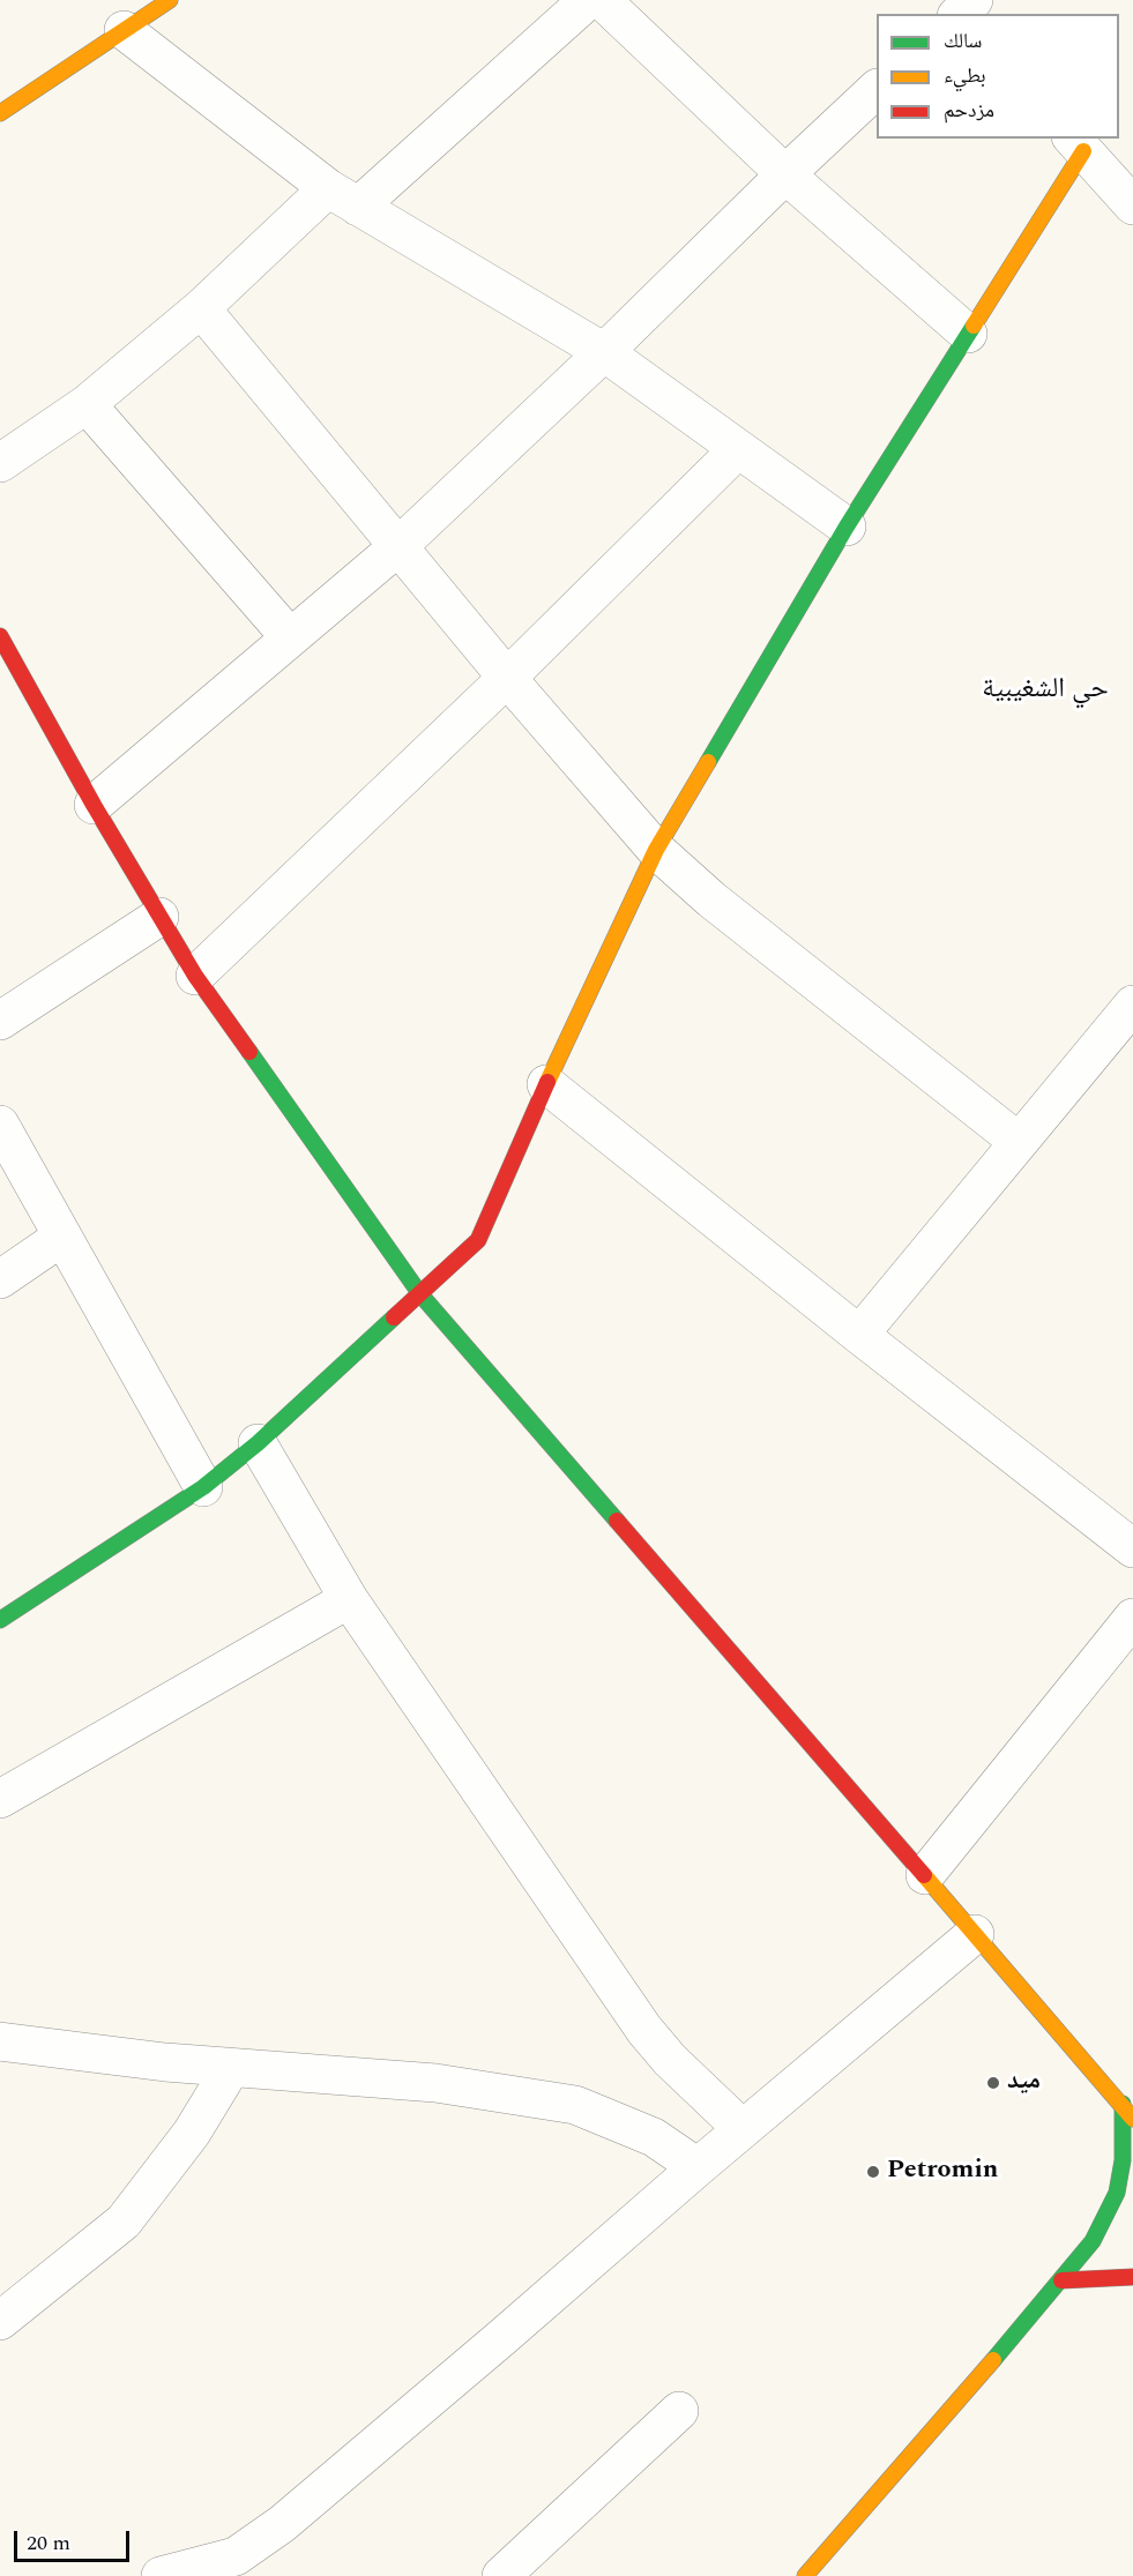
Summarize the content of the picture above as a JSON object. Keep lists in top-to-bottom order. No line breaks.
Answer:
{"districts":["حي الشغيبية"],"places":["ميد","Petromin"],"legend":["سالك","بطيء","مزدحم"],"scale_bar":"20 m"}
